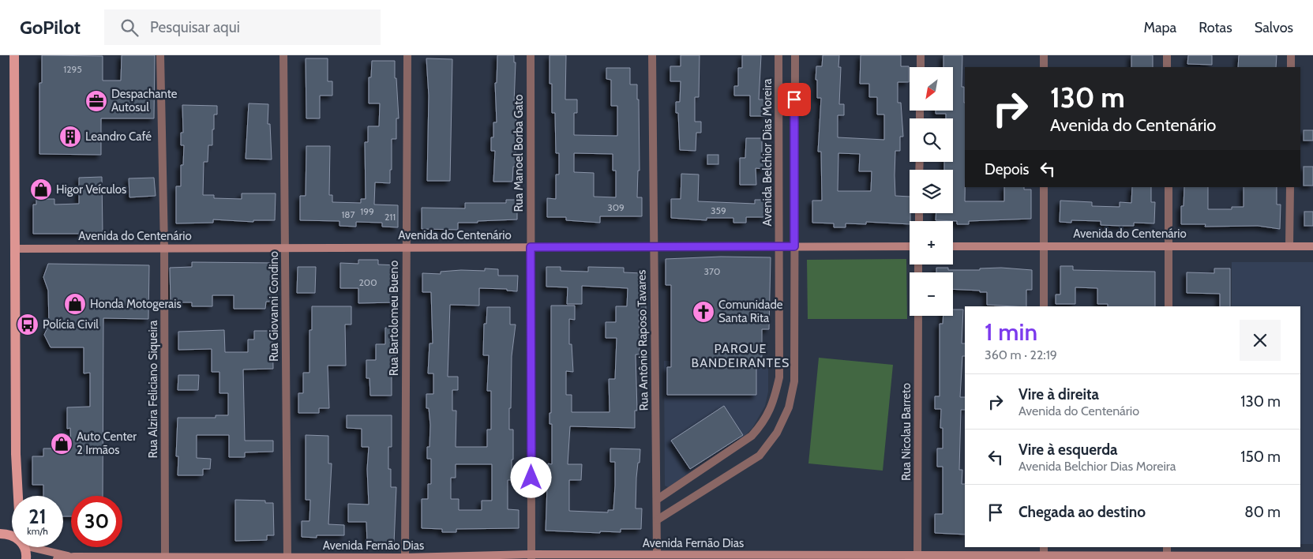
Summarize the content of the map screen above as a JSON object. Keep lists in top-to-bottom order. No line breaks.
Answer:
{"streets":{"street":["Avenida Belchior Dias Moreira","Rua Manoel Borba Gato","Avenida do Centenário","Rua Giovanni Condino","Rua Bartolomeu Bueno","Rua Antônio Raposo Tavares","Rua Alzira Feliciano Siqueira","Rua Nicolau Barreto","Avenida Fernão Dias"]},"crossings":[["Avenida Belchior Dias Moreira","Avenida do Centenário"],["Avenida Belchior Dias Moreira","Rua Antônio Raposo Tavares"],["Rua Manoel Borba Gato","Avenida do Centenário"],["Rua Manoel Borba Gato","Avenida Fernão Dias"],["Avenida do Centenário","Rua Giovanni Condino"],["Avenida do Centenário","Rua Bartolomeu Bueno"],["Avenida do Centenário","Rua Antônio Raposo Tavares"],["Avenida do Centenário","Rua Alzira Feliciano Siqueira"],["Rua Giovanni Condino","Avenida Fernão Dias"],["Rua Bartolomeu Bueno","Avenida Fernão Dias"],["Rua Antônio Raposo Tavares","Avenida Fernão Dias"],["Rua Alzira Feliciano Siqueira","Avenida Fernão Dias"],["Rua Nicolau Barreto","Avenida Fernão Dias"]],"districts":["PARQUE BANDEIRANTES"],"places":{"office":["Despachante Autosul"],"building":["Leandro Café"],"shop":["Higor Veículos","Honda Motogerais","Auto Center 2 Irmãos"],"church":["Comunidade Santa Rita"],"bus stop":["Polícia Civil"]},"house_numbers":["1295","309","359","199","187","211","370","200"],"north":"bottom left","page":{"header":"GoPilot","search":"Pesquisar aqui","nav":["Mapa","Rotas","Salvos"],"map_buttons":["+","−"],"turn":["130 m","Avenida do Centenário"],"then":"Depois","heading":["1 min","360 m · 22:19"],"list":[{"name":"Vire à direita","note":"Avenida do Centenário","value":"130 m"},{"name":"Vire à esquerda","note":"Avenida Belchior Dias Moreira","value":"150 m"},{"name":"Chegada ao destino","value":"80 m"}],"speed":"21 km/h","limit":"30"}}
